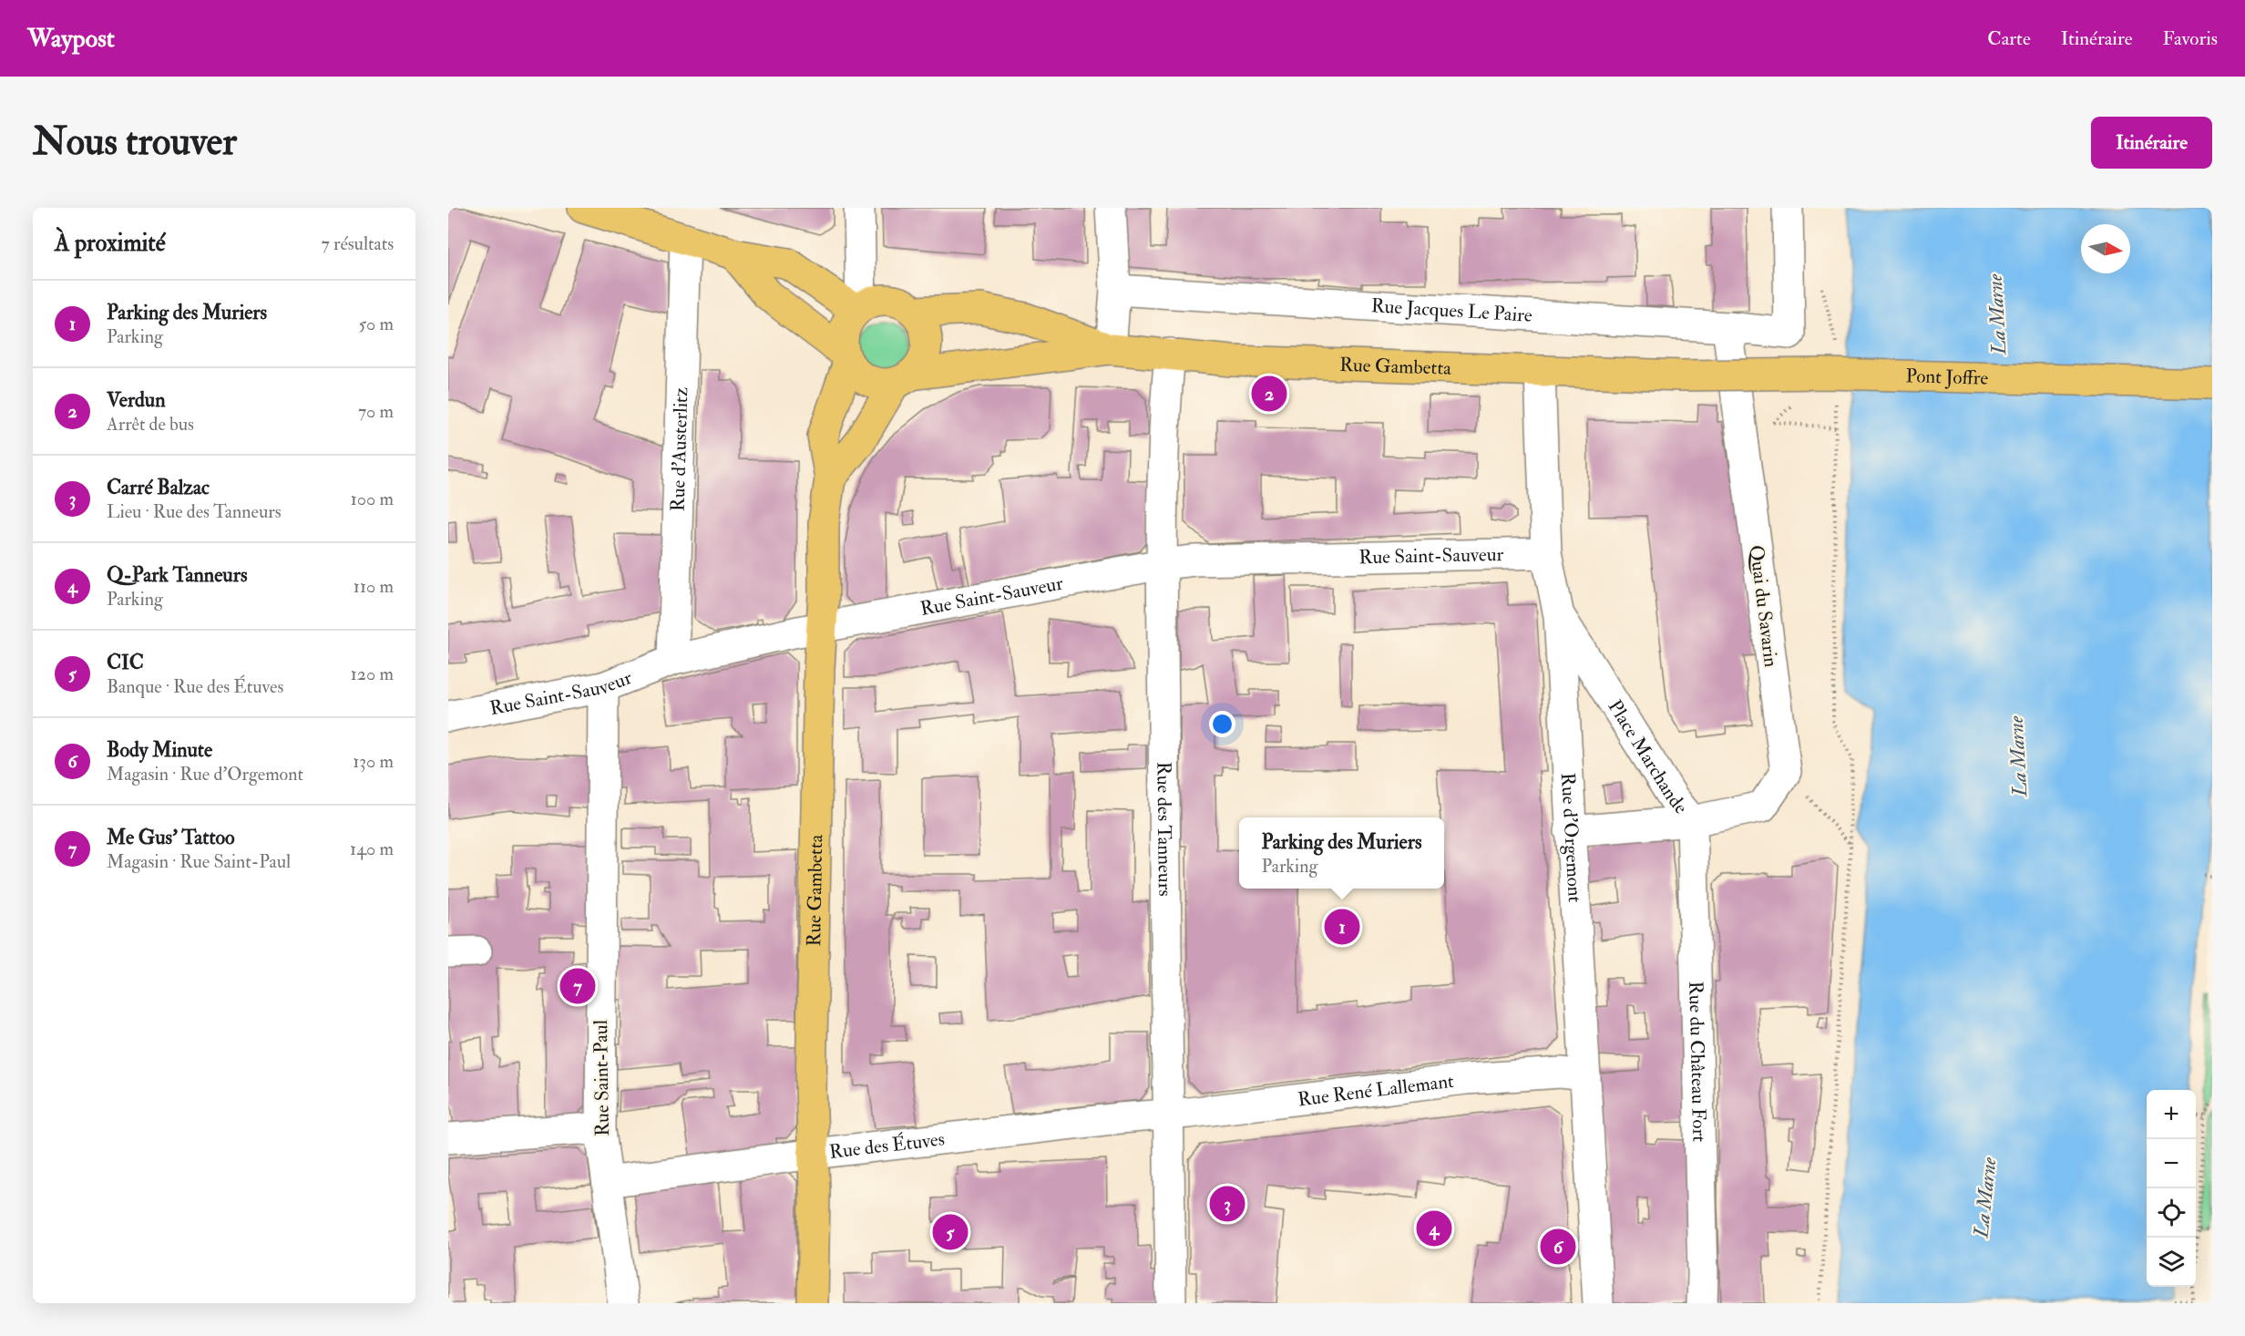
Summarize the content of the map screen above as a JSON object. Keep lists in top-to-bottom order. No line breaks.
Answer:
{"streets":{"main road":["Rue Gambetta","Pont Joffre"],"street":["Rue Jacques Le Paire","Rue d'Austerlitz","Rue Saint-Sauveur","Quai du Savarin","Place Marchande","Rue des Tanneurs","Rue d'Orgemont","Rue du Château Fort","Rue Saint-Paul","Rue René Lallemant","Rue des Étuves"]},"crossings":[["Rue Jacques Le Paire","Quai du Savarin"],["Rue Gambetta","Pont Joffre"],["Rue Gambetta","Rue Saint-Sauveur"],["Rue Gambetta","Rue des Tanneurs"],["Rue Gambetta","Rue d'Orgemont"],["Rue Gambetta","Rue des Étuves"],["Rue d'Austerlitz","Rue Saint-Sauveur"],["Rue Saint-Sauveur","Rue des Tanneurs"],["Rue Saint-Sauveur","Rue d'Orgemont"],["Rue Saint-Sauveur","Rue Saint-Paul"],["Place Marchande","Rue d'Orgemont"],["Place Marchande","Rue du Château Fort"],["Rue des Tanneurs","Rue René Lallemant"],["Rue des Tanneurs","Rue des Étuves"],["Rue d'Orgemont","Rue René Lallemant"],["Rue Saint-Paul","Rue des Étuves"],["Rue René Lallemant","Rue des Étuves"]],"water":["La Marne"],"north":"right","page":{"header":"Waypost","nav":["Carte","Itinéraire","Favoris"],"buttons":"Itinéraire","title":"Nous trouver","heading":["À proximité","7 résultats"],"list":[{"mark":"1","name":"Parking des Muriers","note":"Parking","value":"50 m"},{"mark":"2","name":"Verdun","note":"Arrêt de bus","value":"70 m"},{"mark":"3","name":"Carré Balzac","note":"Lieu · Rue des Tanneurs","value":"100 m"},{"mark":"4","name":"Q-Park Tanneurs","note":"Parking","value":"110 m"},{"mark":"5","name":"CIC","note":"Banque · Rue des Étuves","value":"120 m"},{"mark":"6","name":"Body Minute","note":"Magasin · Rue d'Orgemont","value":"130 m"},{"mark":"7","name":"Me Gus' Tattoo","note":"Magasin · Rue Saint-Paul","value":"140 m"}],"pins":["2","1","7","3","4","5","6"],"popup":["Parking des Muriers","Parking"],"map_buttons":["+","−"]}}
